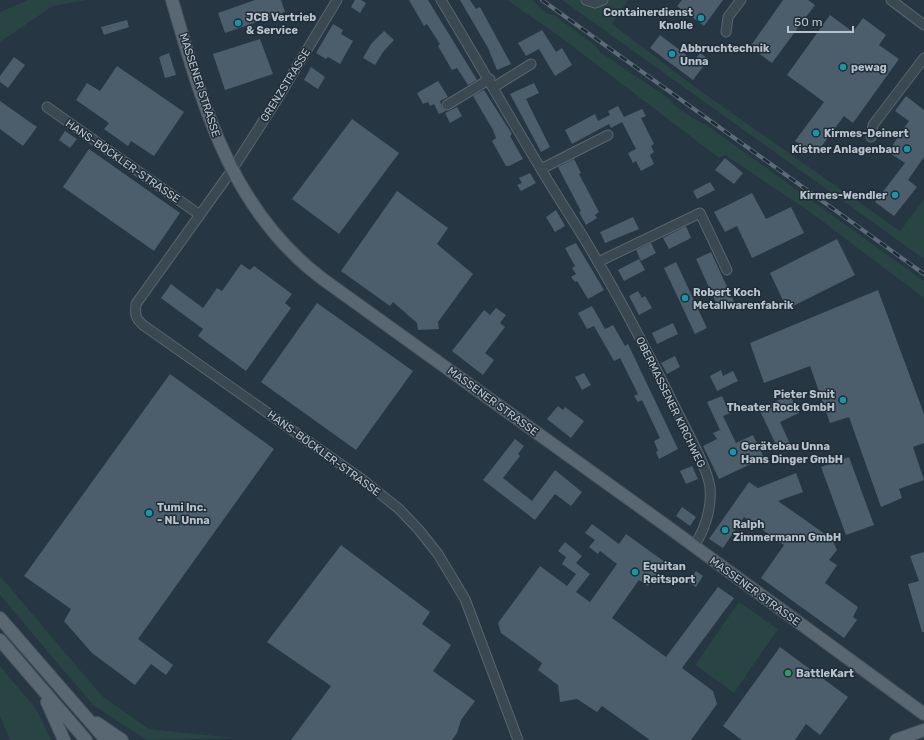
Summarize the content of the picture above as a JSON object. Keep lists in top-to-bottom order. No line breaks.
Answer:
{"streets":{"main road":["MASSENER STRASSE"],"street":["GRENZSTRASSE","HANS-BÖCKLER-STRASSE","OBERMASSENER KIRCHWEG"]},"crossings":[["MASSENER STRASSE","GRENZSTRASSE"],["MASSENER STRASSE","HANS-BÖCKLER-STRASSE"],["MASSENER STRASSE","OBERMASSENER KIRCHWEG"],["GRENZSTRASSE","HANS-BÖCKLER-STRASSE"]],"places":["Containerdienst Knolle","JCB Vertrieb & Service","Abbruchtechnik Unna","pewag","Kirmes-Deinert","Kistner Anlagenbau","Kirmes-Wendler","Robert Koch Metallwarenfabrik","Pieter Smit Theater Rock GmbH","Gerätebau Unna Hans Dinger GmbH","Tumi Inc. - NL Unna","Ralph Zimmermann GmbH","Equitan Reitsport","BattleKart"],"scale_bar":"50 m"}
